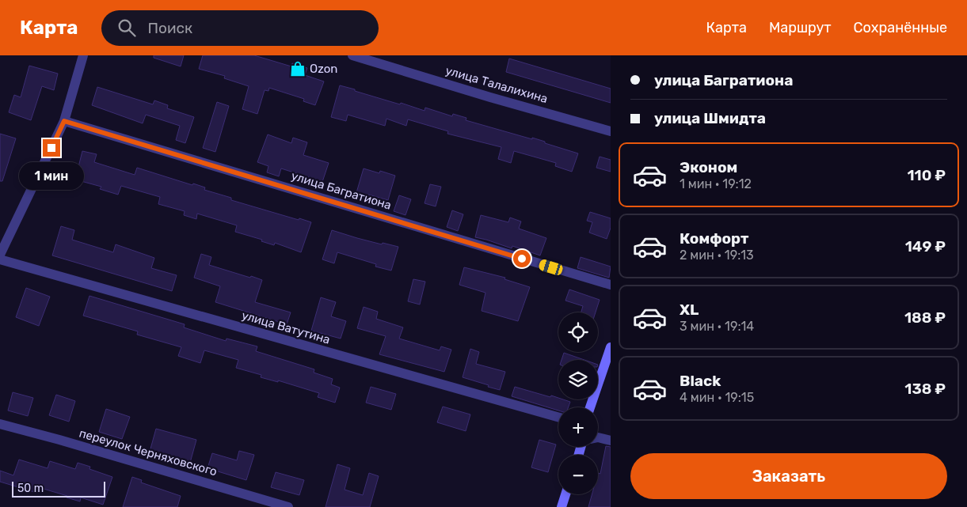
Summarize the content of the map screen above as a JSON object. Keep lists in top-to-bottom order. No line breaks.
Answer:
{"streets":{"street":["улица Талалихина","улица Багратиона","улица Ватутина","переулок Черняховского"]},"places":{"shop":["Ozon"]},"scale_bar":"50 m","page":{"header":"Карта","search":"Поиск","nav":["Карта","Маршрут","Сохранённые"],"banner":["улица Багратиона","улица Шмидта"],"list":[{"name":"Эконом","note":"1 мин · 19:12","value":"110 ₽"},{"name":"Комфорт","note":"2 мин · 19:13","value":"149 ₽"},{"name":"XL","note":"3 мин · 19:14","value":"188 ₽"},{"name":"Black","note":"4 мин · 19:15","value":"138 ₽"}],"bubble":"1 мин","map_buttons":["+","−"],"buttons":"Заказать","scale":"50 m"}}
